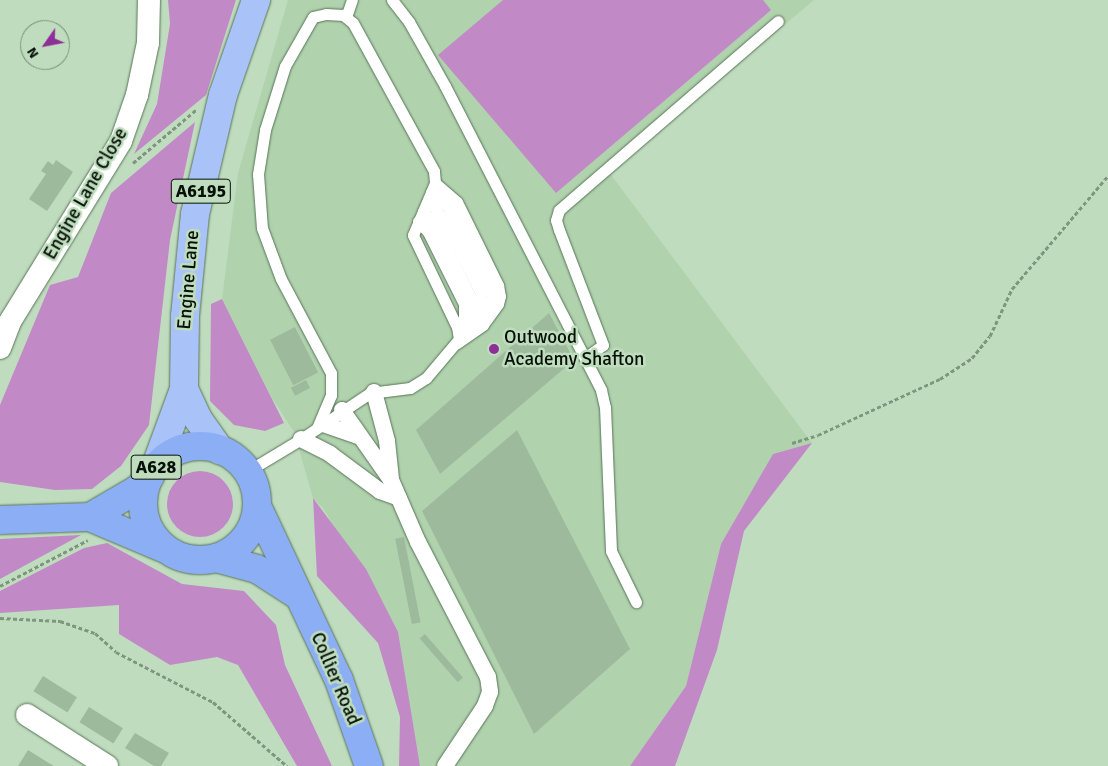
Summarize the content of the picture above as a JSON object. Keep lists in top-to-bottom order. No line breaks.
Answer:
{"streets":{"highway":["A628","Collier Road"],"main road":["A6195","Engine Lane"],"street":["Engine Lane Close"]},"crossings":[["Engine Lane","A628"],["Engine Lane","Collier Road"],["A628","Collier Road"]],"places":["Outwood Academy Shafton"],"north":"bottom left"}
